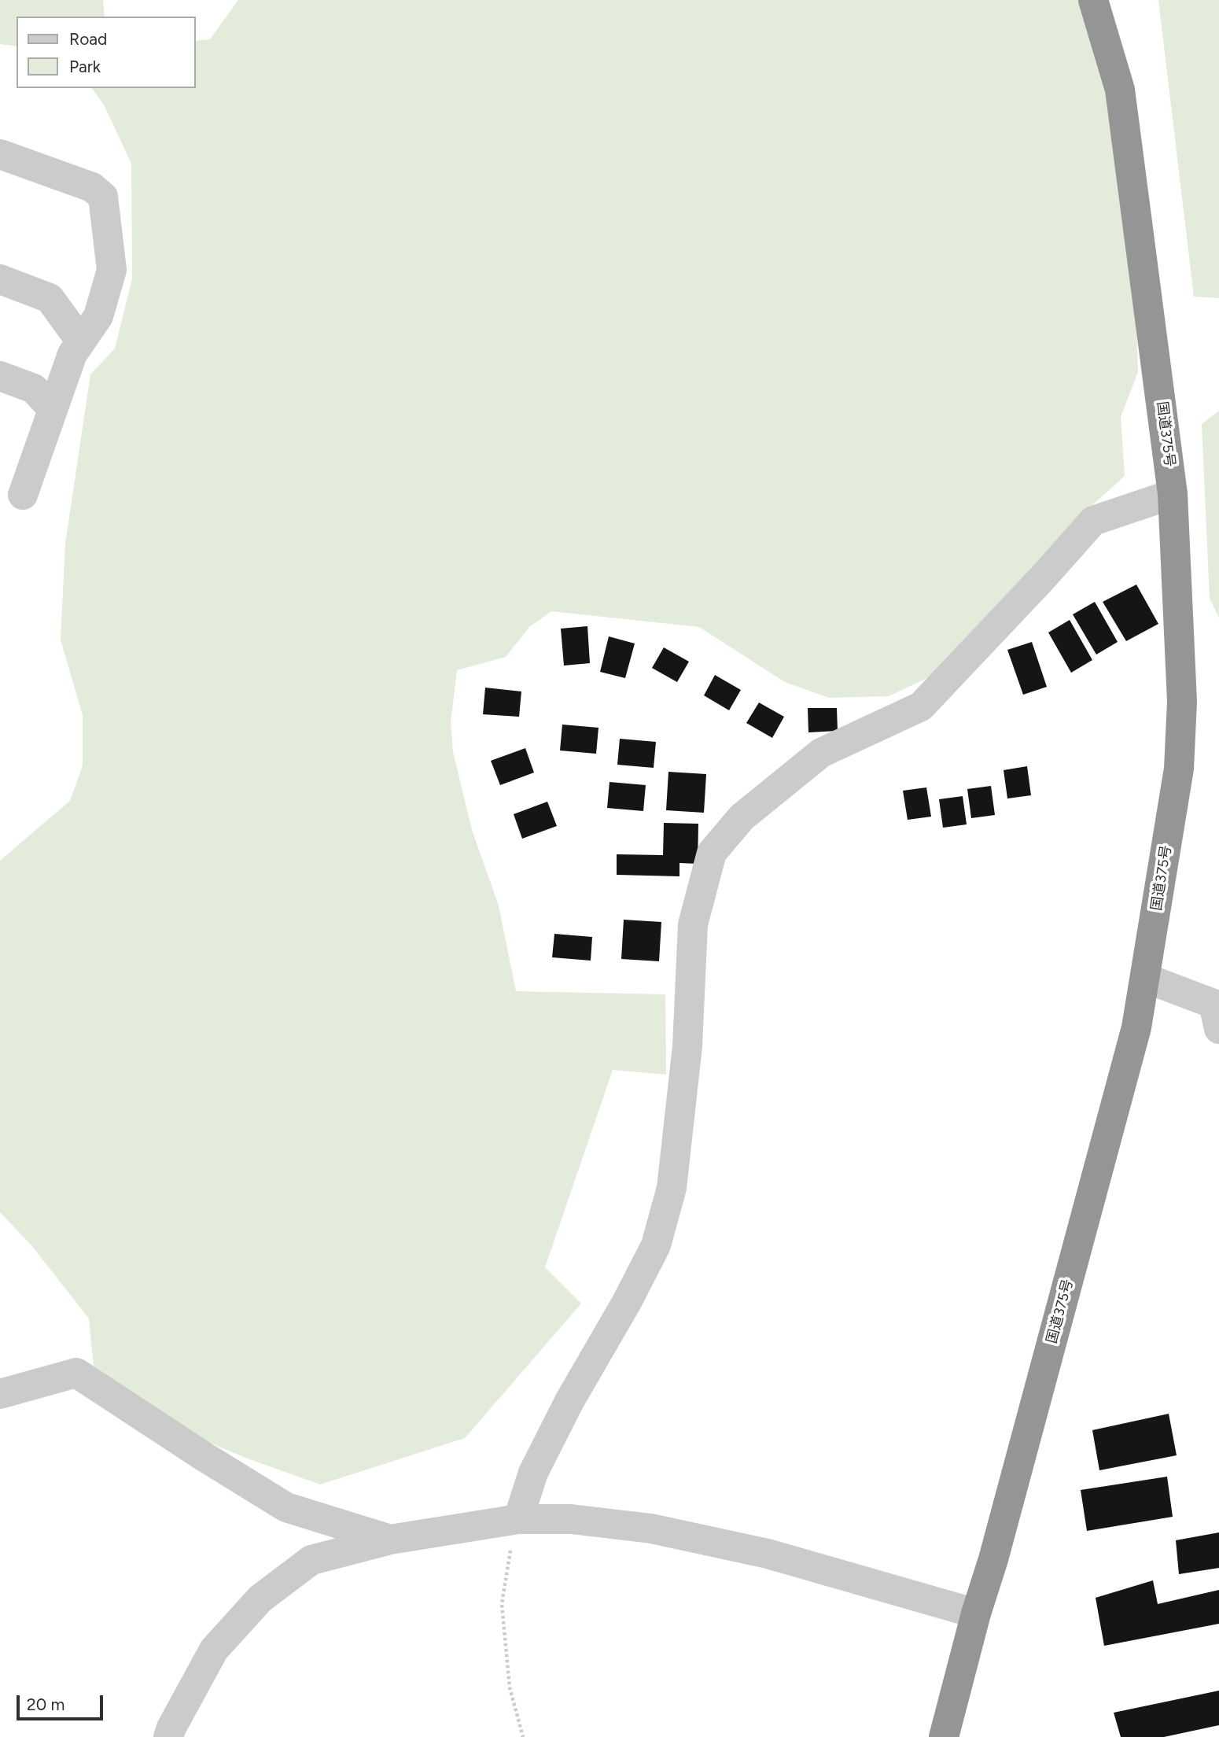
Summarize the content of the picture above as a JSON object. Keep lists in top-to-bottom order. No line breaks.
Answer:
{"streets":{"highway":["国道375号"]},"legend":["Road","Park"],"scale_bar":"20 m"}
